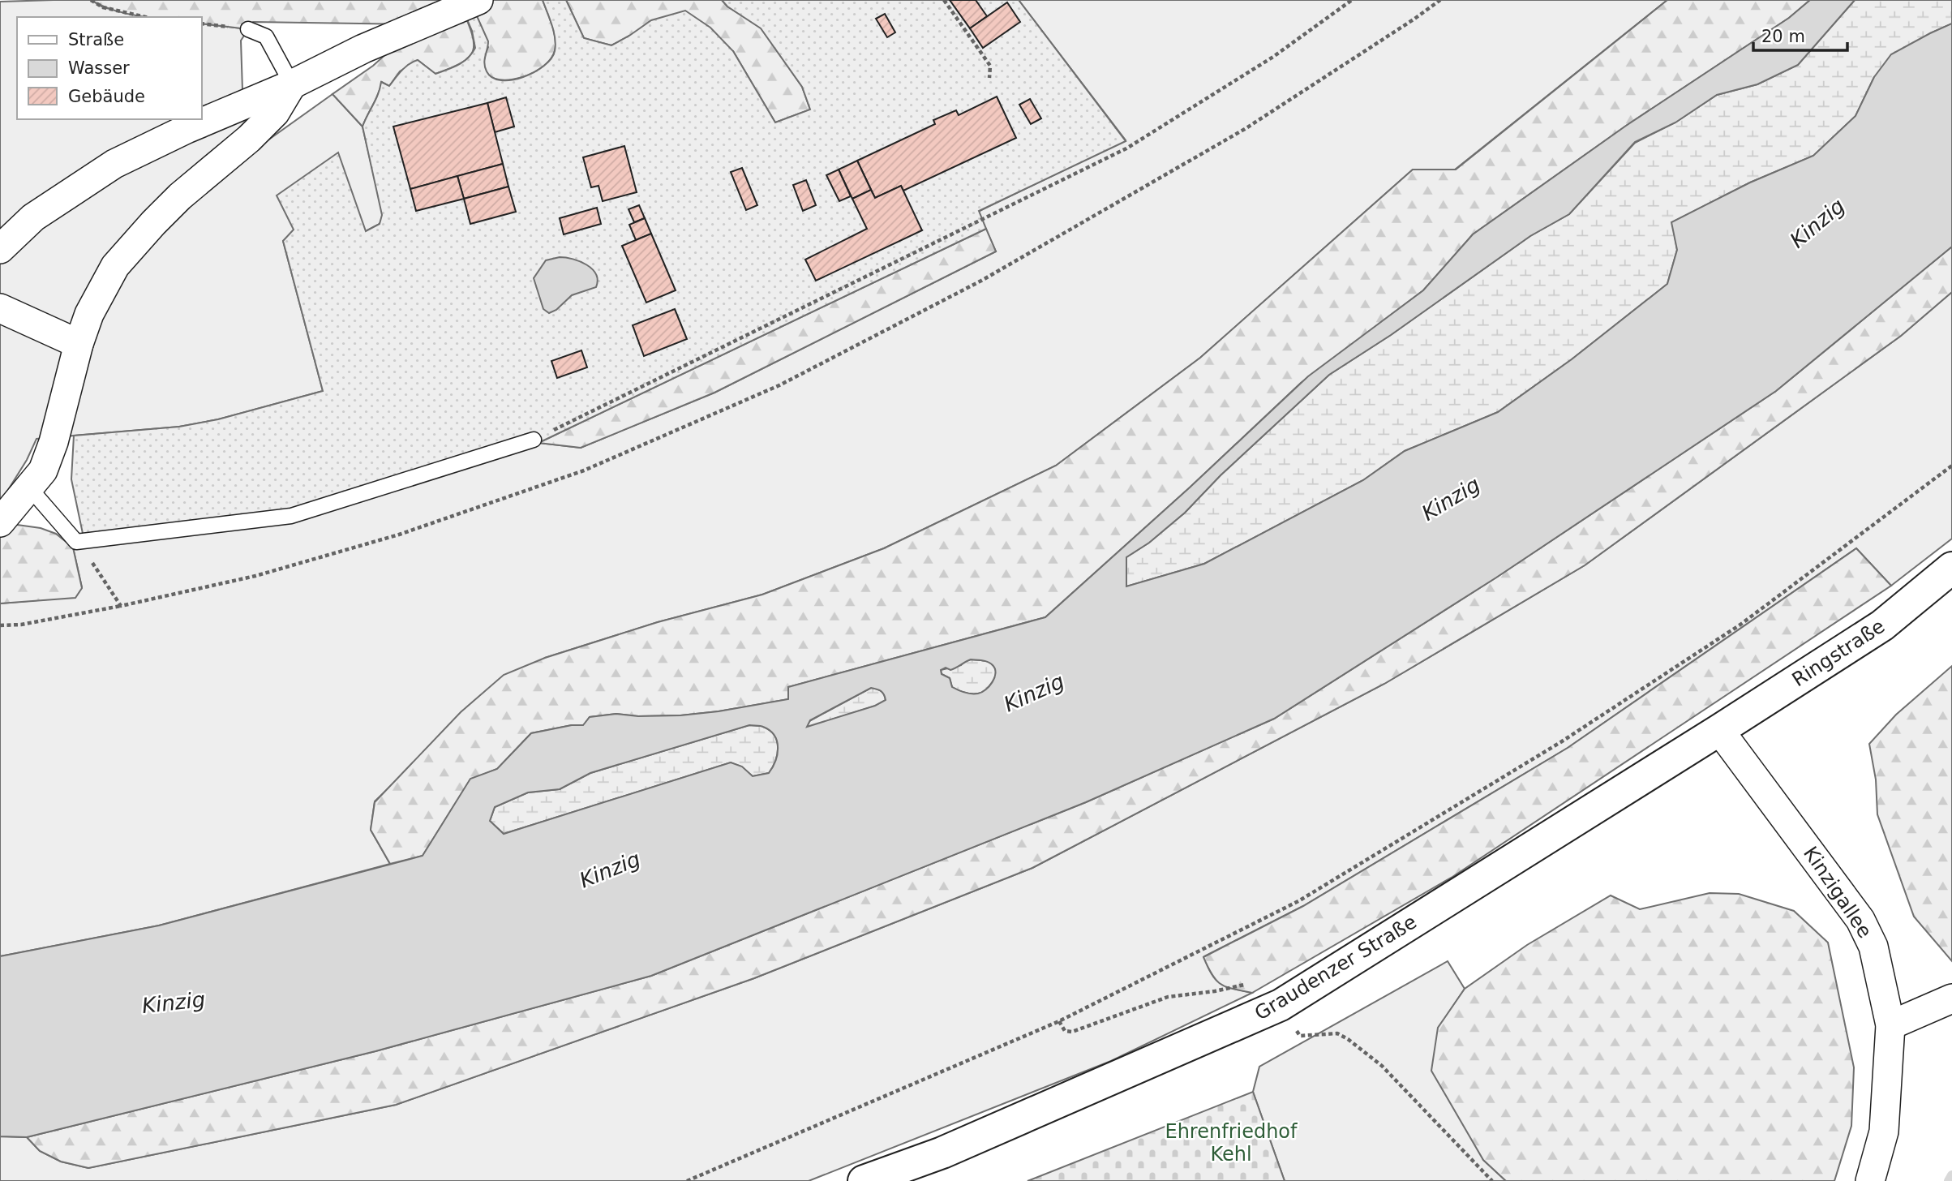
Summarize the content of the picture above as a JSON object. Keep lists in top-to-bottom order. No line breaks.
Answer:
{"streets":{"main road":["Ringstraße","Graudenzer Straße"],"street":["Kinzigallee"]},"crossings":[["Ringstraße","Kinzigallee"],["Ringstraße","Graudenzer Straße"],["Kinzigallee","Graudenzer Straße"]],"water":["Kinzig"],"parks":["Ehrenfriedhof Kehl"],"legend":["Straße","Wasser","Gebäude"],"scale_bar":"20 m"}
